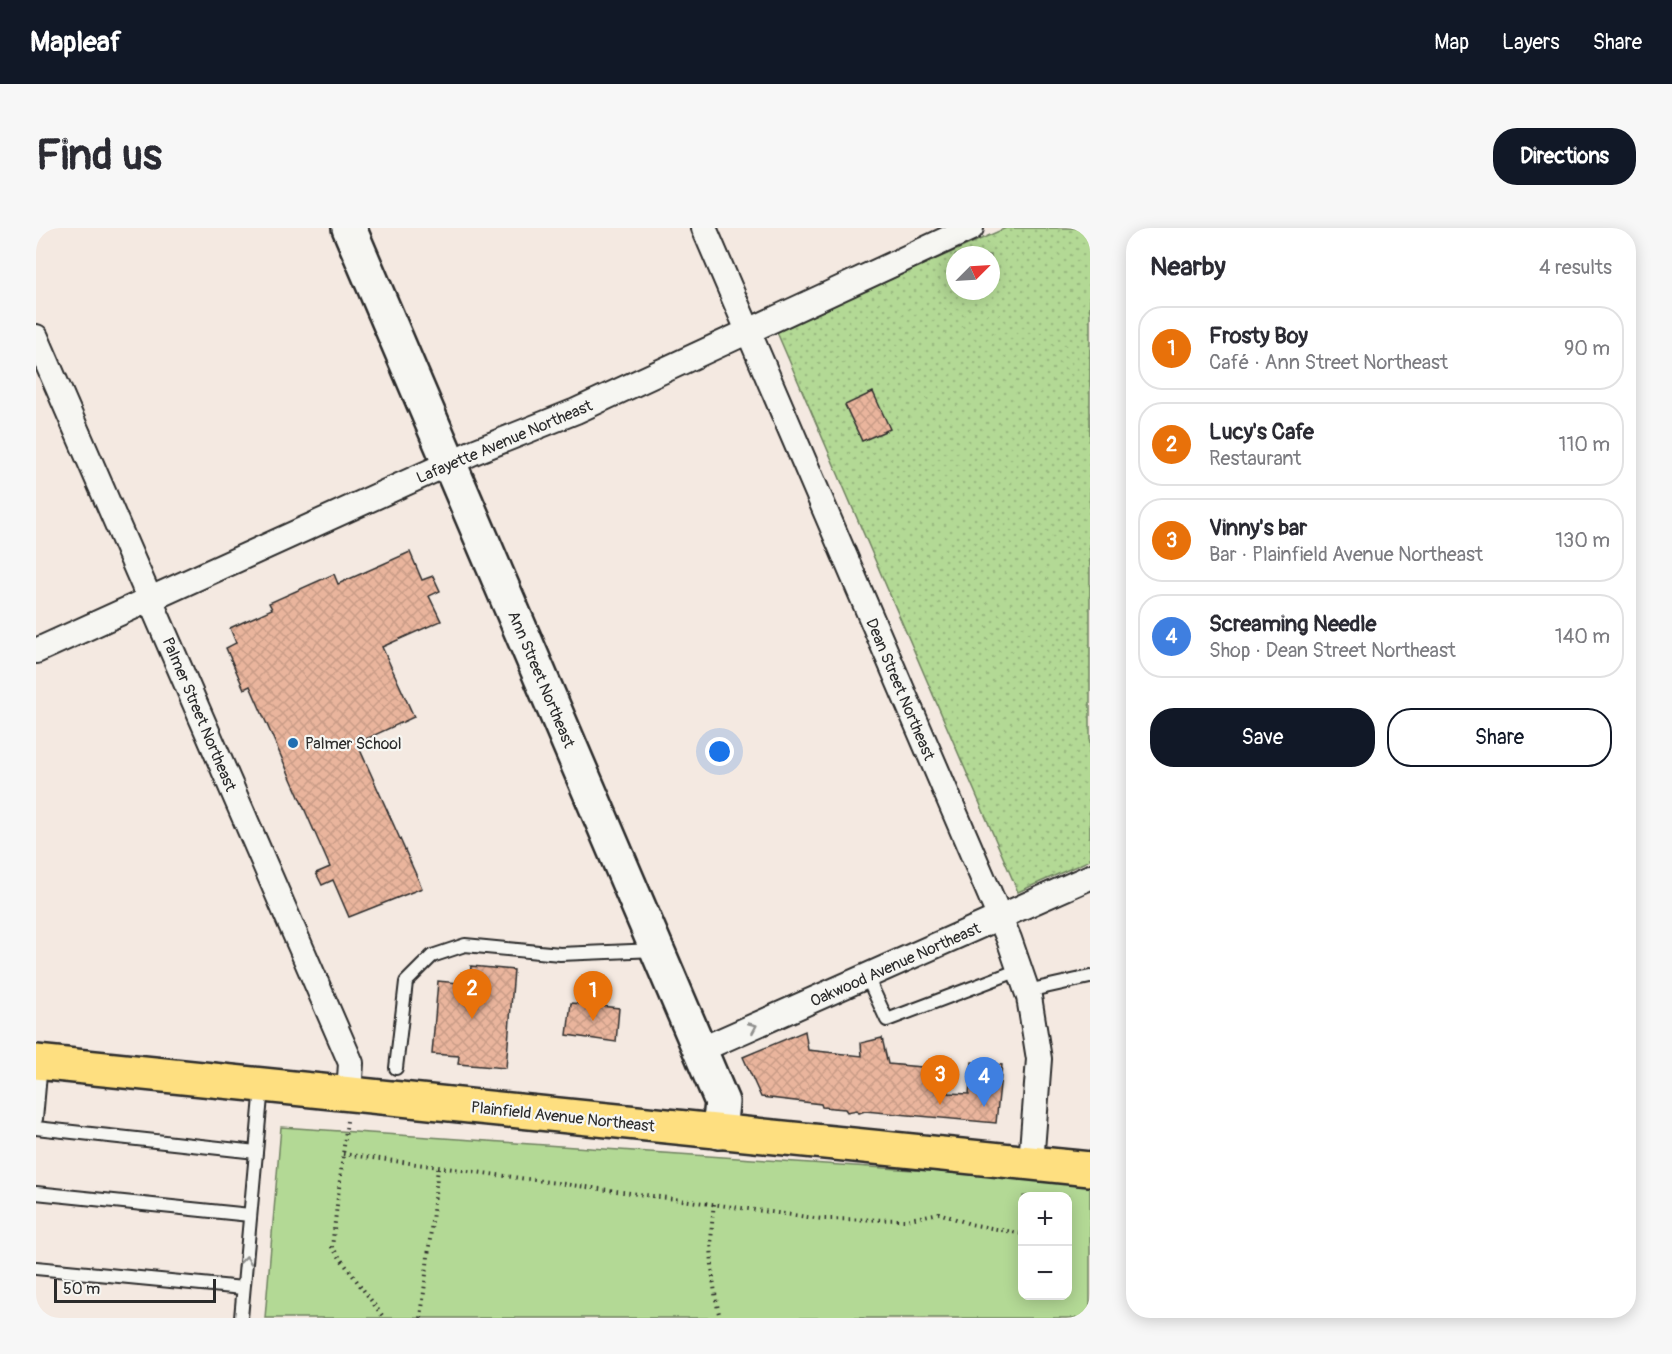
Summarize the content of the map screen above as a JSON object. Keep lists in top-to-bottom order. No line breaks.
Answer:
{"streets":{"main road":["Ann Street Northeast","Plainfield Avenue Northeast"],"street":["Lafayette Avenue Northeast","Dean Street Northeast","Palmer Street Northeast","Oakwood Avenue Northeast"]},"crossings":[["Lafayette Avenue Northeast","Ann Street Northeast"],["Lafayette Avenue Northeast","Dean Street Northeast"],["Lafayette Avenue Northeast","Palmer Street Northeast"],["Ann Street Northeast","Oakwood Avenue Northeast"],["Ann Street Northeast","Plainfield Avenue Northeast"],["Dean Street Northeast","Oakwood Avenue Northeast"],["Dean Street Northeast","Plainfield Avenue Northeast"],["Palmer Street Northeast","Plainfield Avenue Northeast"]],"one_way":["Oakwood Avenue Northeast"],"places":["Palmer School"],"scale_bar":"50 m","north":"top right","page":{"header":"Mapleaf","nav":["Map","Layers","Share"],"buttons":["Directions",["Save","Share"]],"title":"Find us","heading":["Nearby","4 results"],"list":[{"mark":"1","name":"Frosty Boy","note":"Café · Ann Street Northeast","value":"90 m"},{"mark":"2","name":"Lucy's Cafe","note":"Restaurant","value":"110 m"},{"mark":"3","name":"Vinny's bar","note":"Bar · Plainfield Avenue Northeast","value":"130 m"},{"mark":"4","name":"Screaming Needle","note":"Shop · Dean Street Northeast","value":"140 m"}],"pins":["2","1","3","4"],"map_buttons":["+","−"],"scale":"50 m"}}
